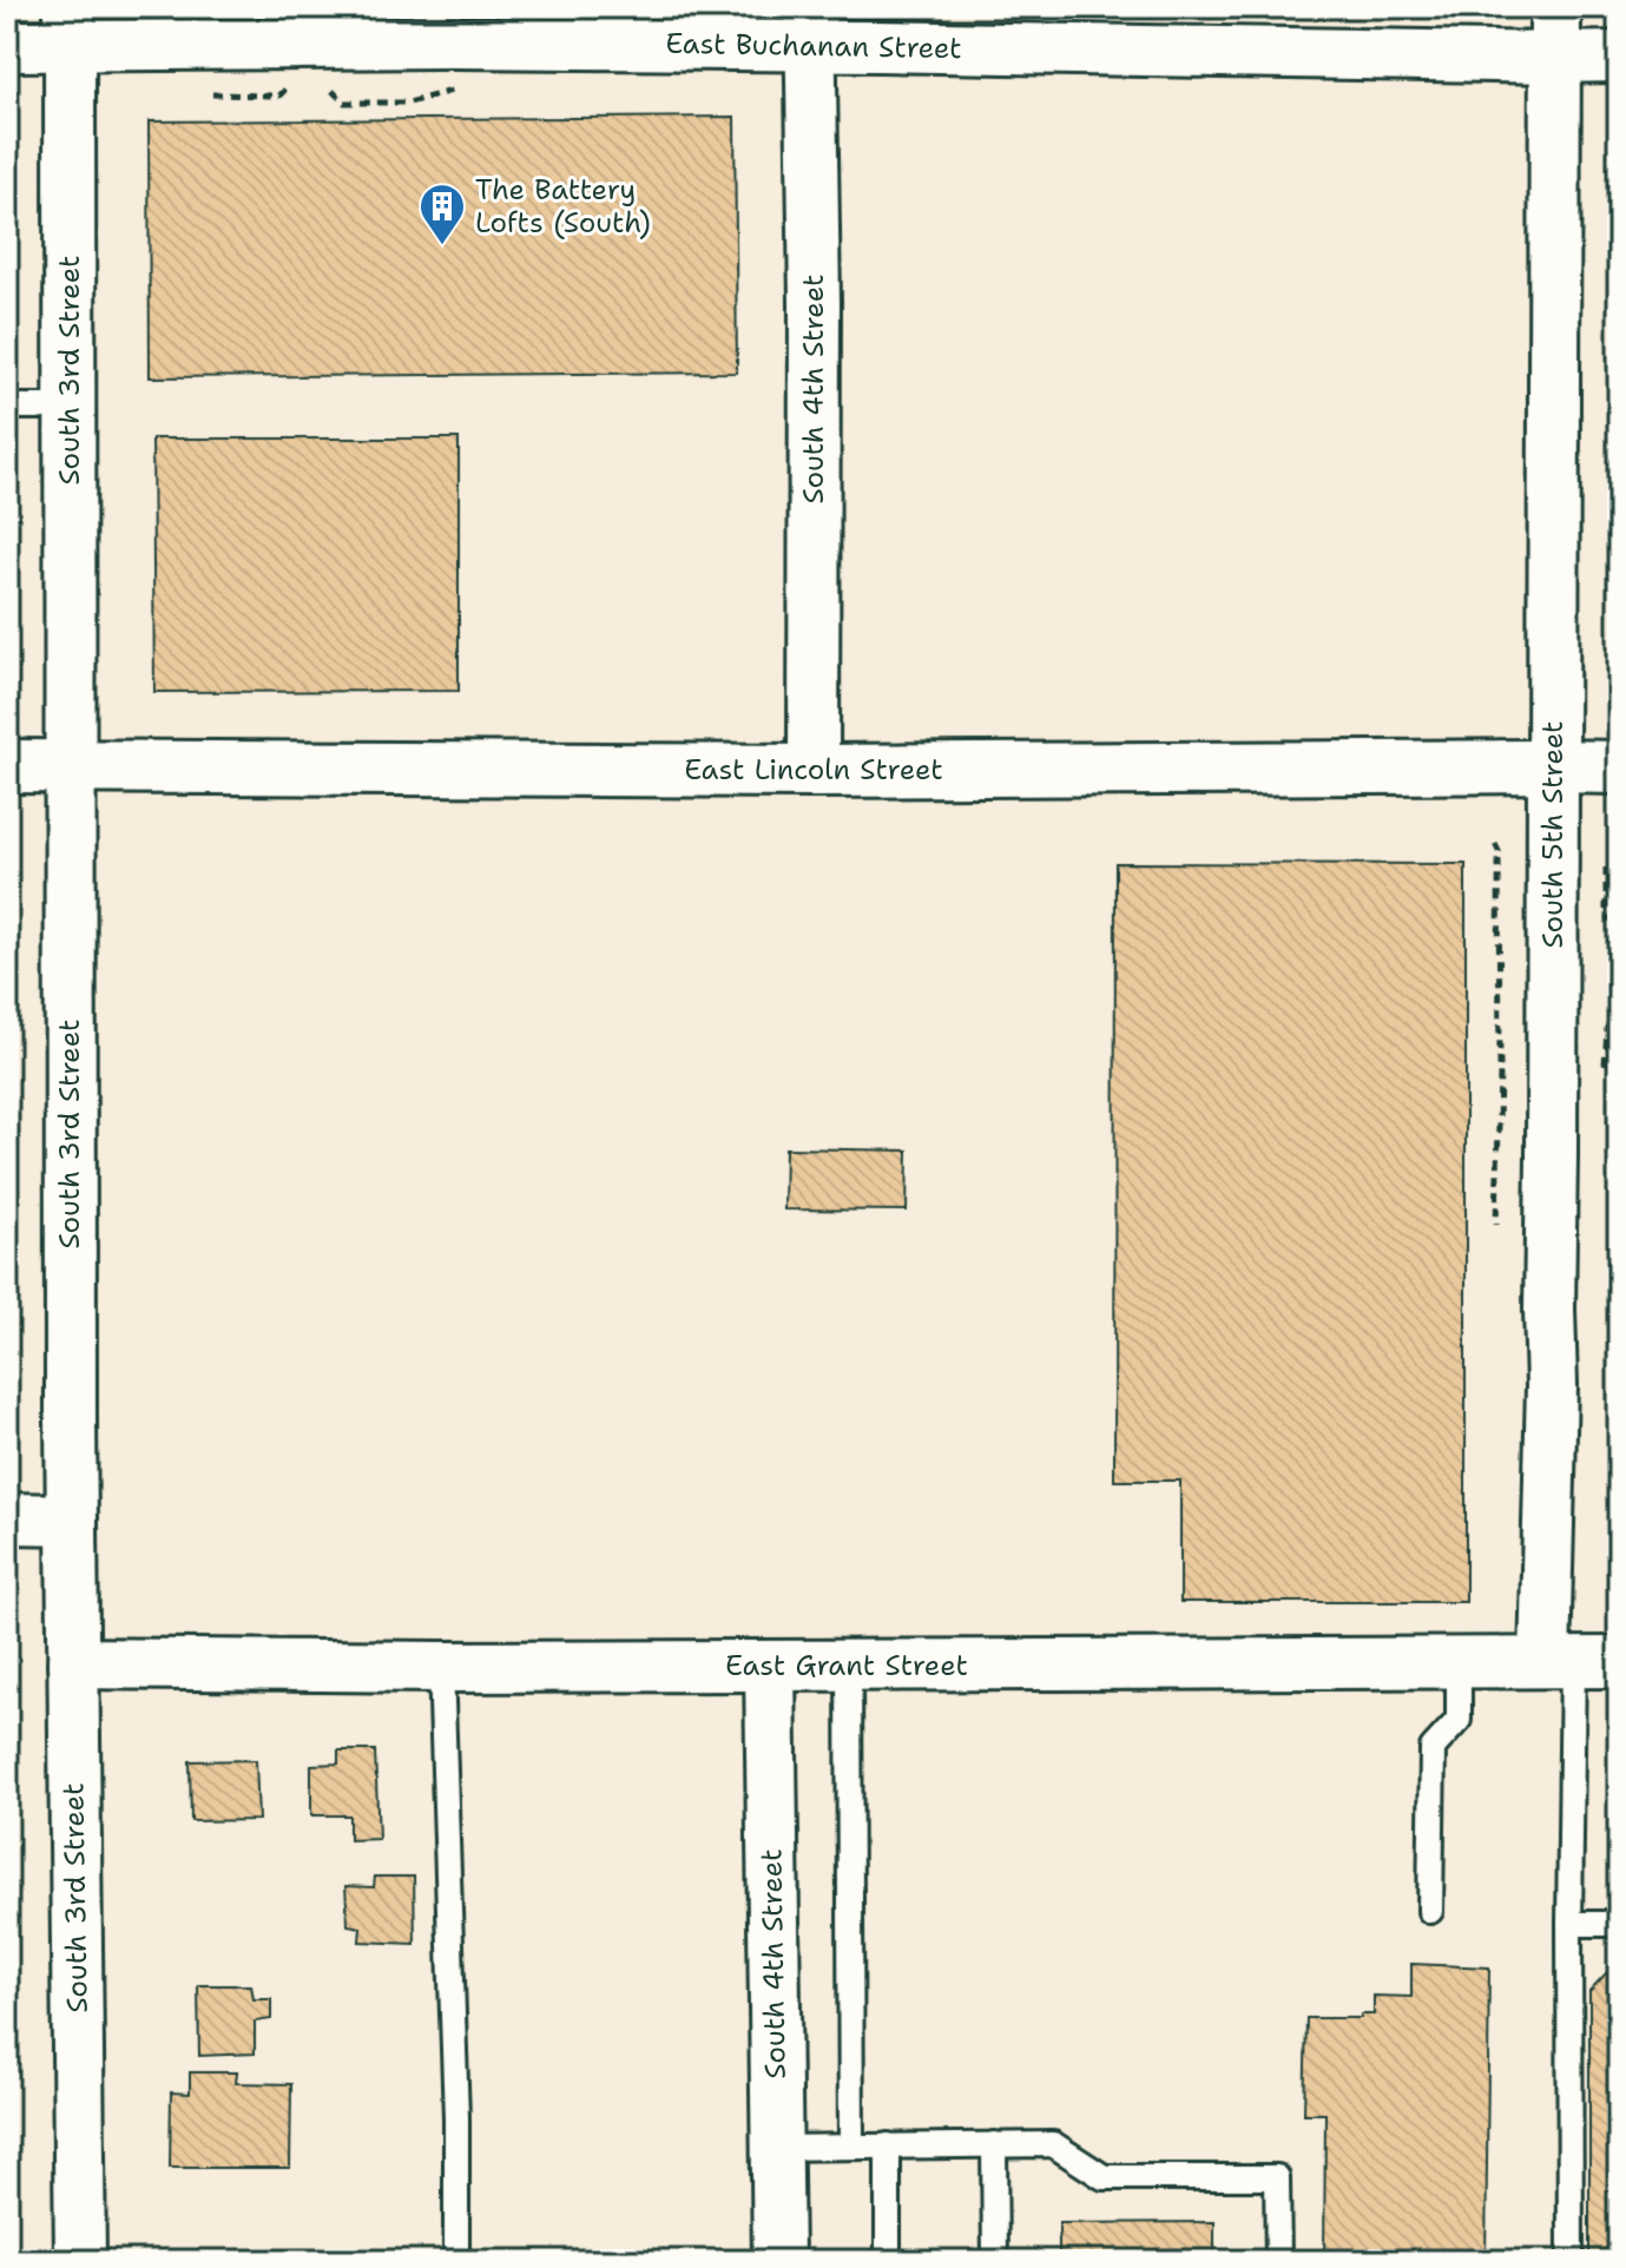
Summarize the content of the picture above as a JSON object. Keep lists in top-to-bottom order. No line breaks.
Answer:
{"streets":{"main road":["East Lincoln Street"],"street":["East Buchanan Street","South 3rd Street","South 4th Street","South 5th Street","East Grant Street"]},"crossings":[["East Buchanan Street","South 3rd Street"],["East Buchanan Street","South 4th Street"],["East Buchanan Street","South 5th Street"],["South 3rd Street","East Lincoln Street"],["South 3rd Street","East Grant Street"],["South 4th Street","East Lincoln Street"],["South 4th Street","East Grant Street"],["East Lincoln Street","South 5th Street"],["South 5th Street","East Grant Street"]],"places":{"building":["The Battery Lofts (South)"]}}
